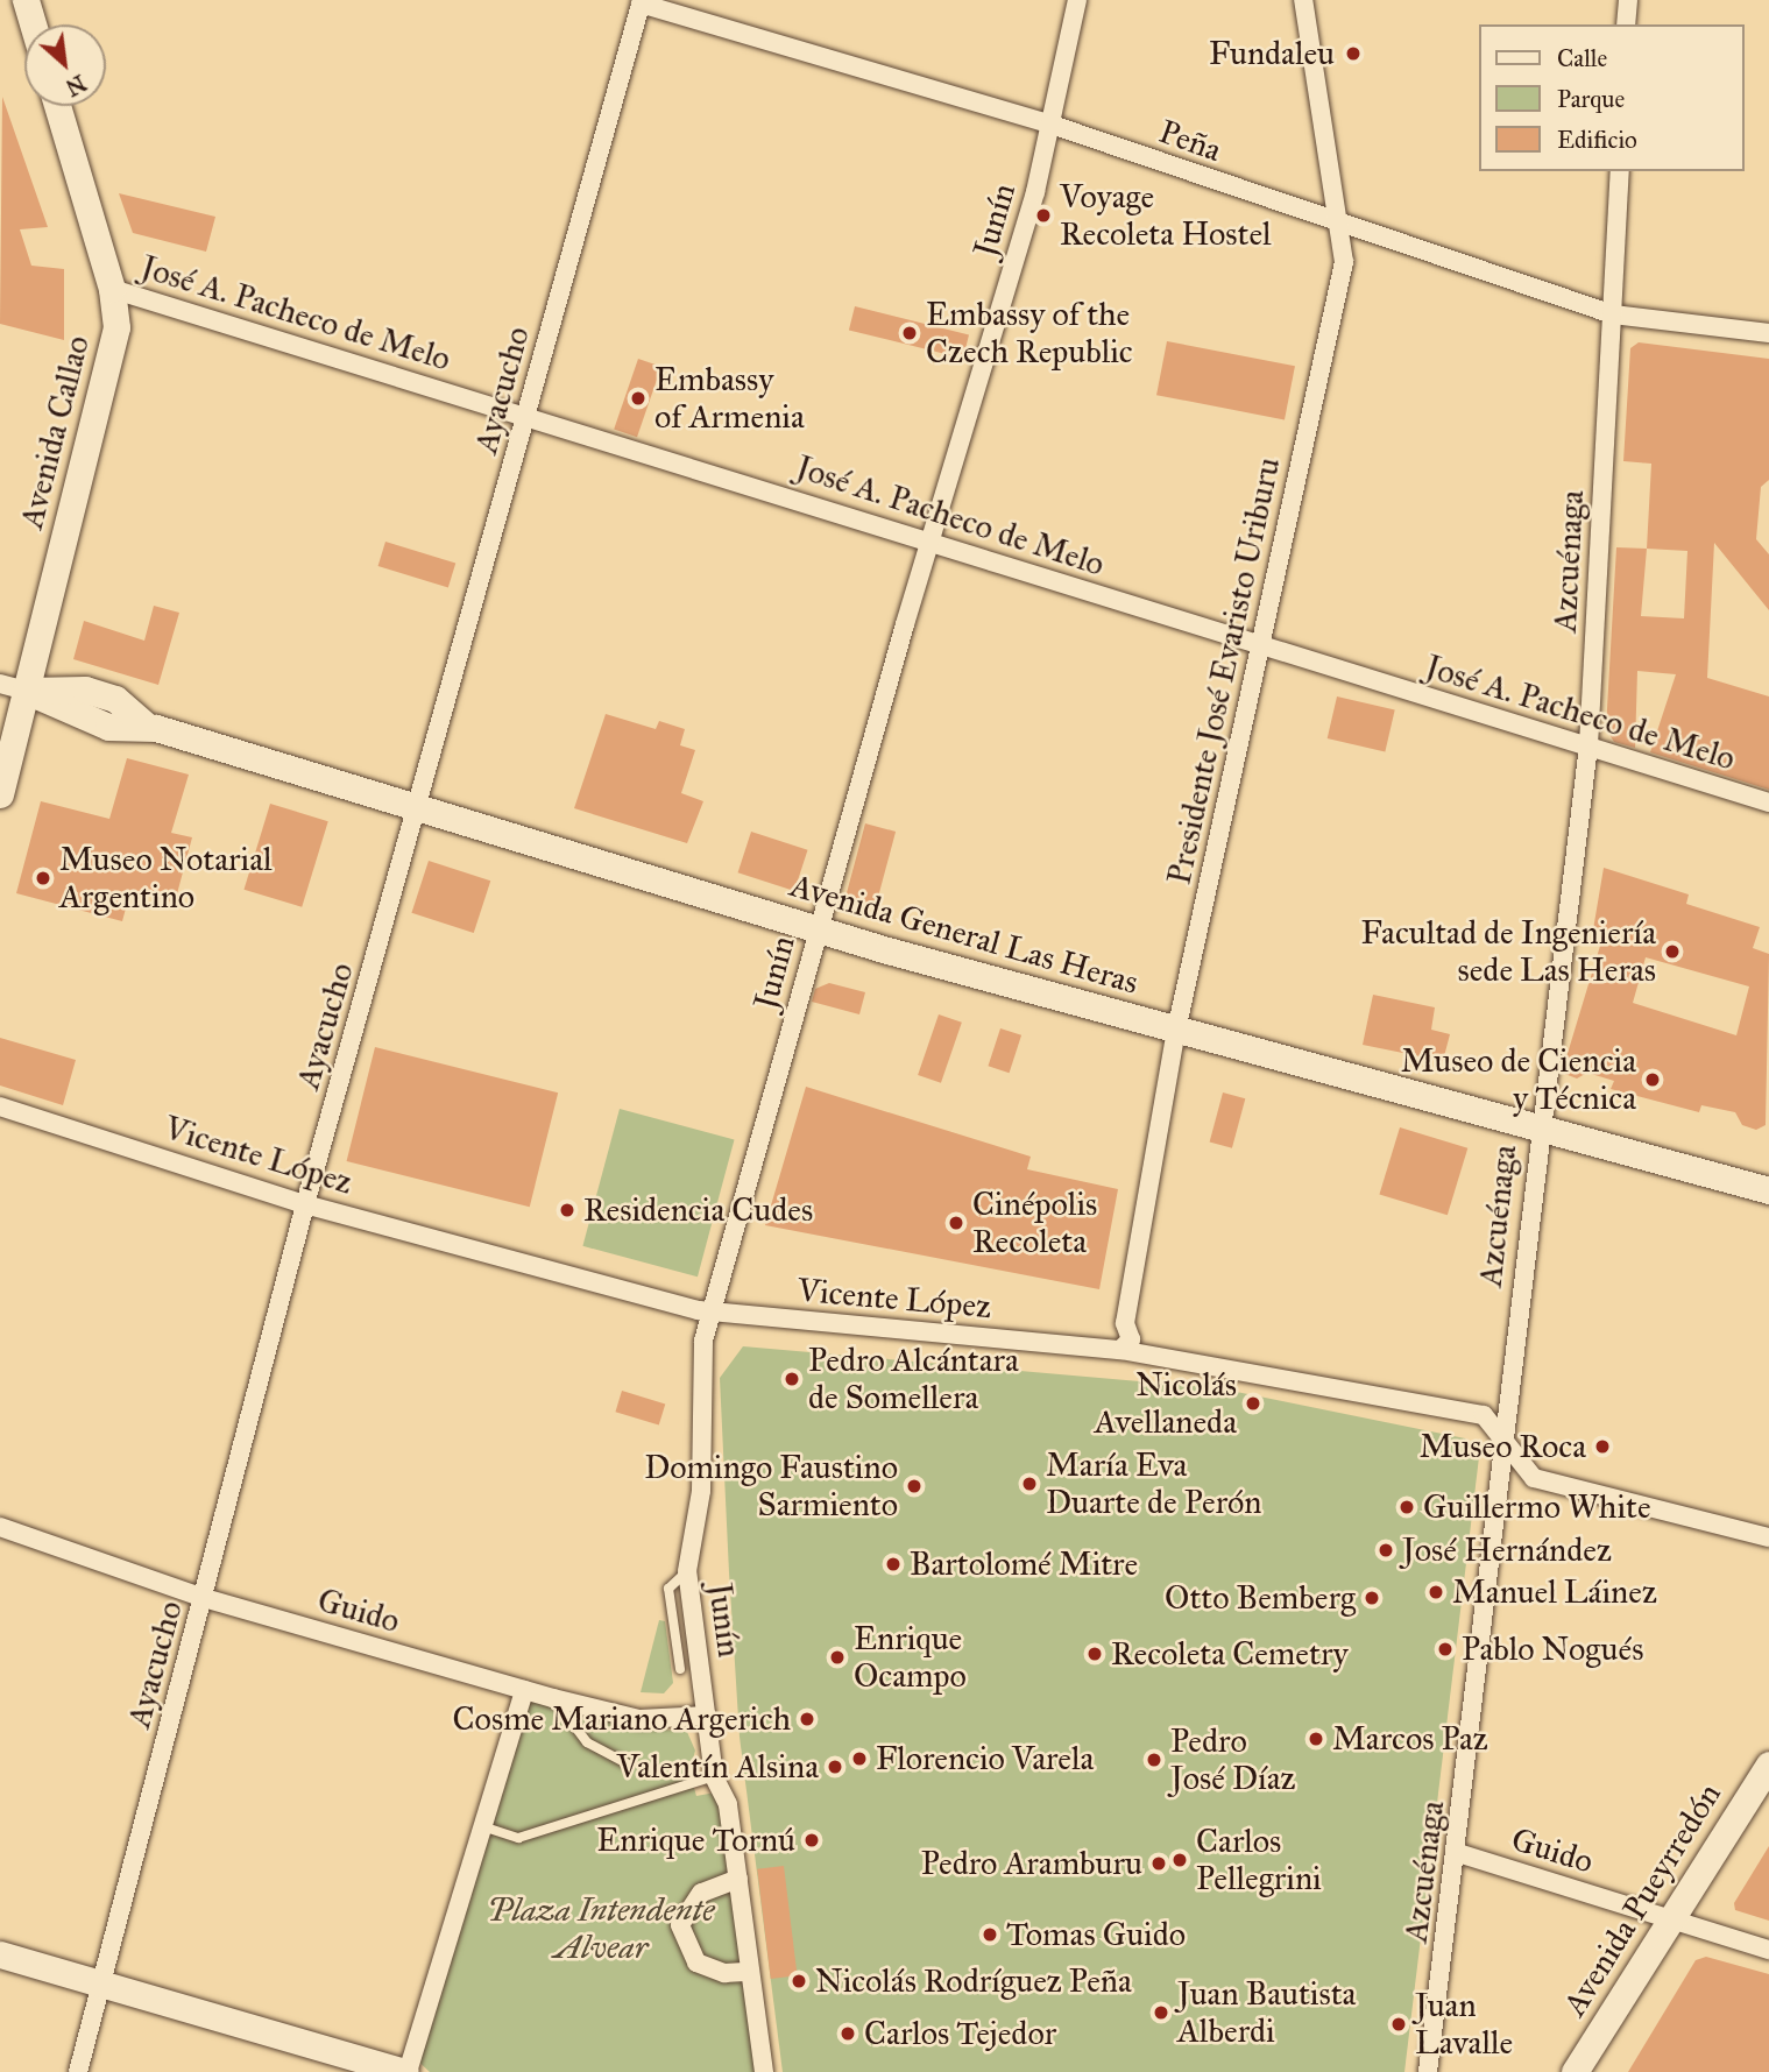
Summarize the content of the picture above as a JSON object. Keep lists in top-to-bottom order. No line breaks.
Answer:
{"streets":{"main road":["Avenida Callao","Avenida General Las Heras","Avenida Pueyrredón"],"street":["Peña","Junín","José A. Pacheco de Melo","Ayacucho","Azcuénaga","Presidente José Evaristo Uriburu","Vicente López","Guido"]},"crossings":[["Peña","Junín"],["Peña","Ayacucho"],["Peña","Azcuénaga"],["Peña","Presidente José Evaristo Uriburu"],["Junín","José A. Pacheco de Melo"],["Junín","Avenida General Las Heras"],["Junín","Vicente López"],["Junín","Guido"],["José A. Pacheco de Melo","Ayacucho"],["José A. Pacheco de Melo","Avenida Callao"],["José A. Pacheco de Melo","Azcuénaga"],["José A. Pacheco de Melo","Presidente José Evaristo Uriburu"],["Ayacucho","Avenida General Las Heras"],["Ayacucho","Vicente López"],["Ayacucho","Guido"],["Avenida Callao","Avenida General Las Heras"],["Azcuénaga","Avenida General Las Heras"],["Azcuénaga","Vicente López"],["Azcuénaga","Guido"],["Presidente José Evaristo Uriburu","Avenida General Las Heras"],["Presidente José Evaristo Uriburu","Vicente López"],["Guido","Avenida Pueyrredón"]],"parks":["Plaza Intendente Alvear"],"places":["Fundaleu","Voyage Recoleta Hostel","Embassy of the Czech Republic","Embassy of Armenia","Museo Notarial Argentino","Facultad de Ingeniería sede Las Heras","Museo de Ciencia y Técnica","Residencia Cudes","Cinépolis Recoleta","Pedro Alcántara de Somellera","Nicolás Avellaneda","Museo Roca","María Eva Duarte de Perón","Domingo Faustino Sarmiento","Guillermo White","José Hernández","Bartolomé Mitre","Manuel Láinez","Otto Bemberg","Pablo Nogués","Recoleta Cemetry","Enrique Ocampo","Cosme Mariano Argerich","Marcos Paz","Florencio Varela","Pedro José Díaz","Valentín Alsina","Enrique Tornú","Carlos Pellegrini","Pedro Aramburu","Tomas Guido","Nicolás Rodríguez Peña","Juan Bautista Alberdi","Juan Lavalle","Carlos Tejedor"],"legend":["Calle","Parque","Edificio"],"north":"bottom right"}
